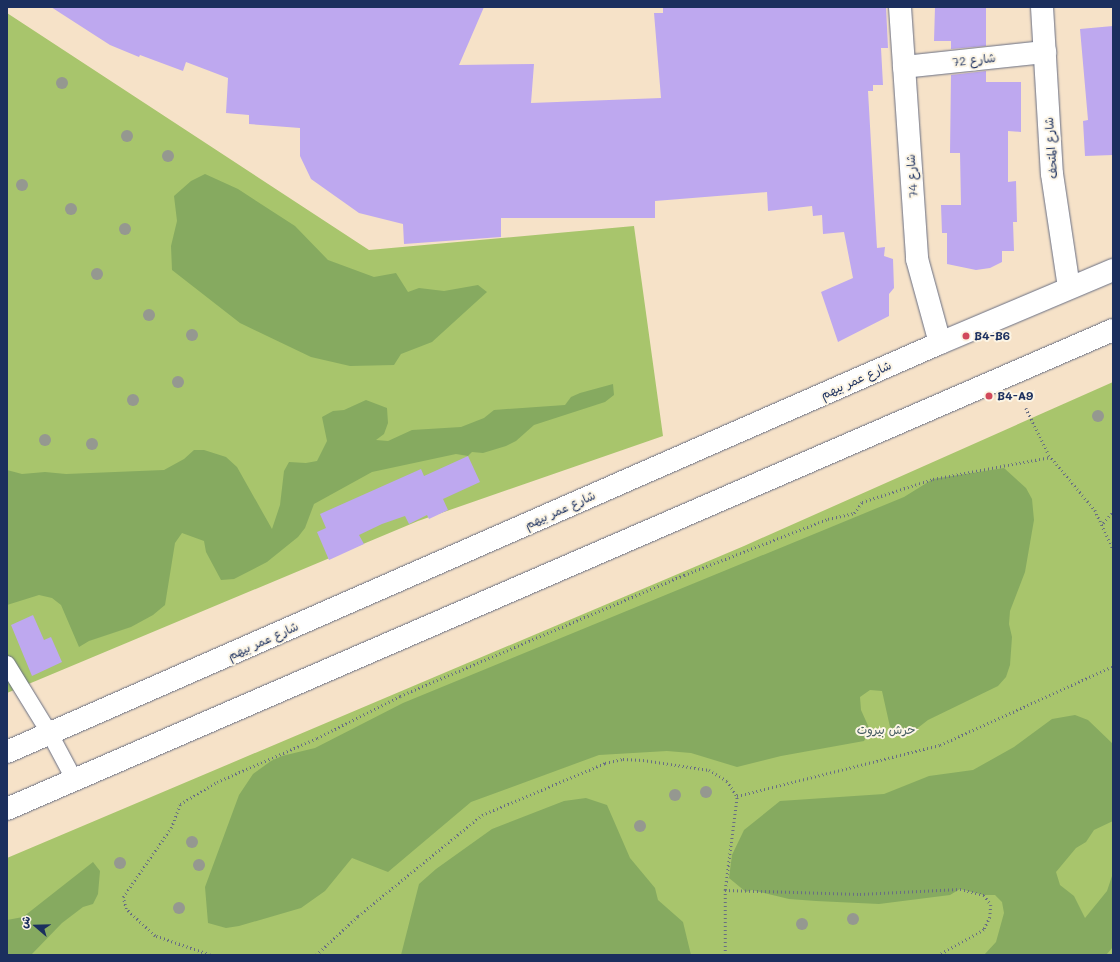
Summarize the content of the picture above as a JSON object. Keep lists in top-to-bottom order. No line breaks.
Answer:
{"streets":{"main road":["شارع 72","شارع المتحف","شارع 74","شارع عمر بيهم"]},"crossings":[["شارع 72","شارع المتحف"],["شارع 72","شارع 74"],["شارع المتحف","شارع عمر بيهم"],["شارع 74","شارع عمر بيهم"]],"parks":["حرش بيروت"],"places":["B4-B6","B4-A9"],"north":"left"}
